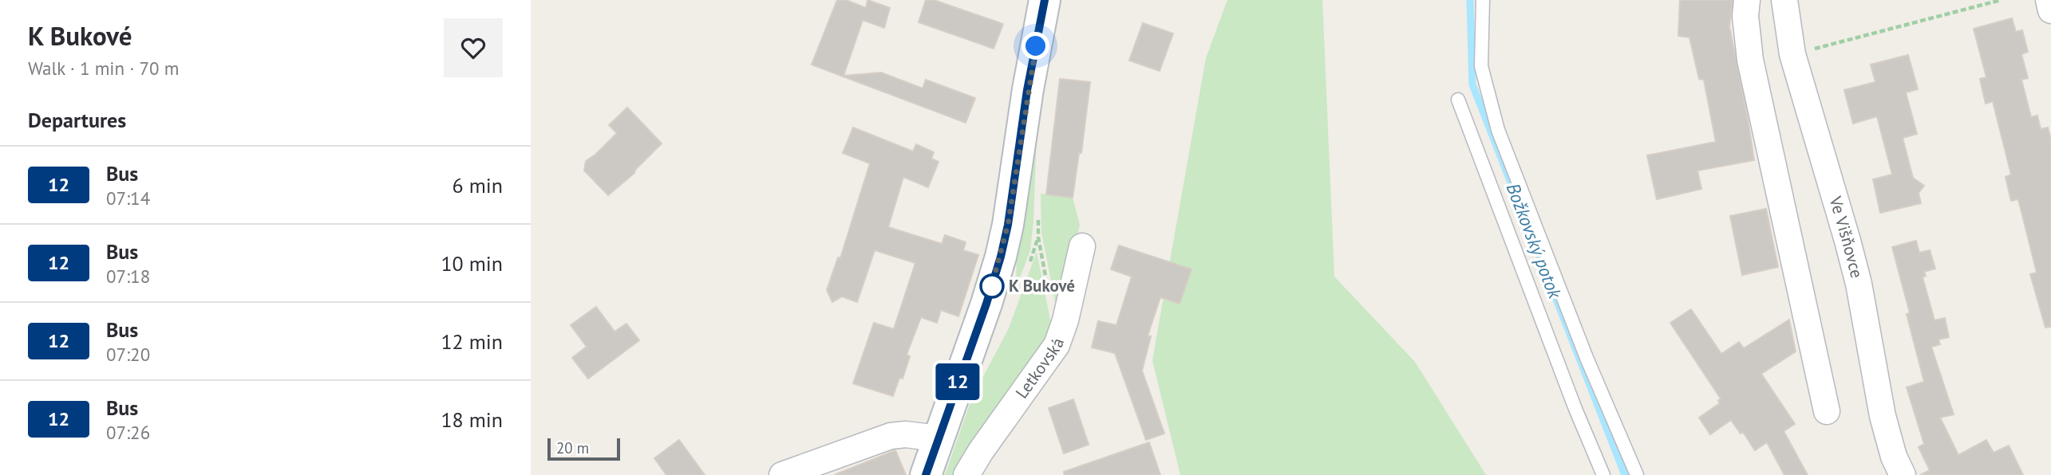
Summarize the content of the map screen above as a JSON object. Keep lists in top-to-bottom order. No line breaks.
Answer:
{"streets":{"street":["Ve Višňovce","Letkovská"]},"water":["Božkovský potok"],"places":["K Bukové"],"lines":["bus line 12"],"scale_bar":"20 m","page":{"heading":[["K Bukové","Walk · 1 min · 70 m"],"Departures"],"on_map":"12","list":[{"mark":"12","name":"Bus","note":"07:14","value":"6 min"},{"mark":"12","name":"Bus","note":"07:18","value":"10 min"},{"mark":"12","name":"Bus","note":"07:20","value":"12 min"},{"mark":"12","name":"Bus","note":"07:26","value":"18 min"}],"scale":"20 m"}}
